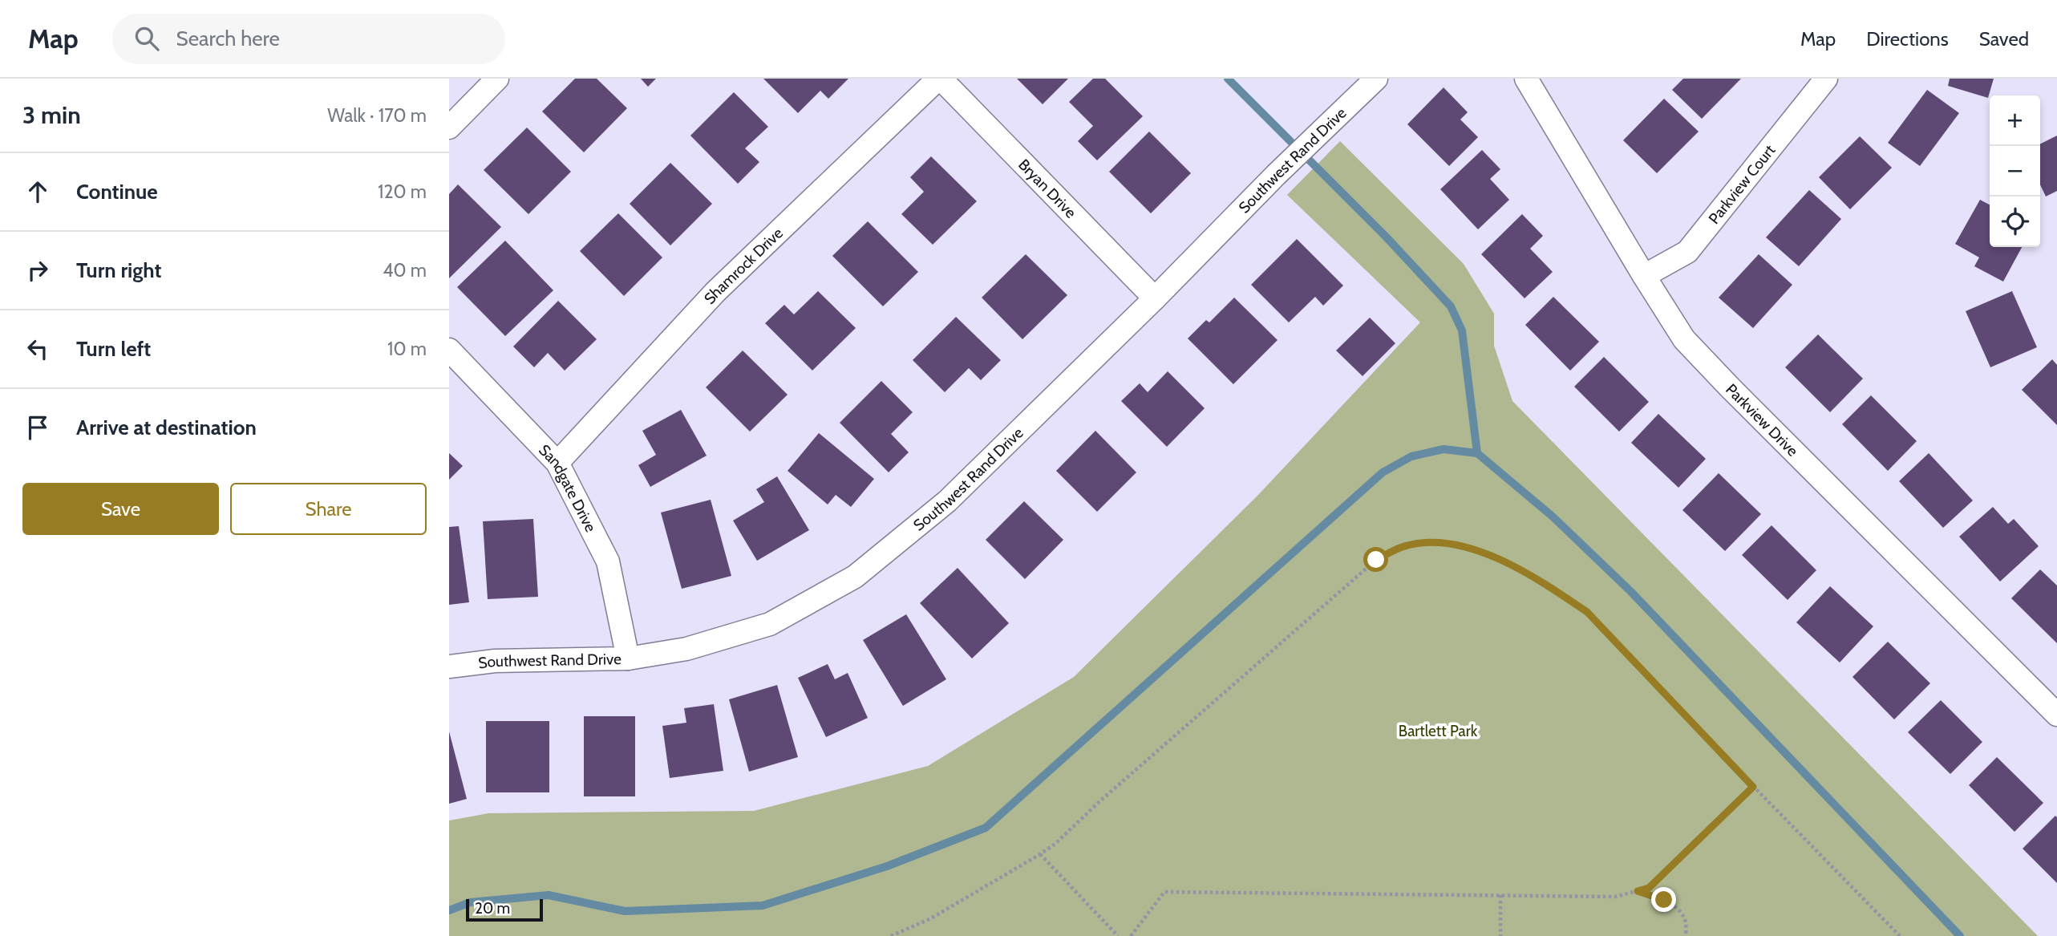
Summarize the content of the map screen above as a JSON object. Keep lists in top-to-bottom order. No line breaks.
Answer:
{"streets":{"street":["Southwest Rand Drive","Parkview Court","Bryan Drive","Shamrock Drive","Parkview Drive","Sandgate Drive"]},"crossings":[["Southwest Rand Drive","Bryan Drive"],["Southwest Rand Drive","Sandgate Drive"],["Parkview Court","Parkview Drive"],["Bryan Drive","Shamrock Drive"],["Shamrock Drive","Sandgate Drive"]],"parks":["Bartlett Park"],"scale_bar":"20 m","page":{"header":"Map","search":"Search here","nav":["Map","Directions","Saved"],"heading":["3 min","Walk · 170 m"],"map_buttons":["+","−"],"list":[["Continue","120 m"],["Turn right","40 m"],["Turn left","10 m"],"Arrive at destination"],"buttons":["Save","Share"],"scale":"20 m"}}
